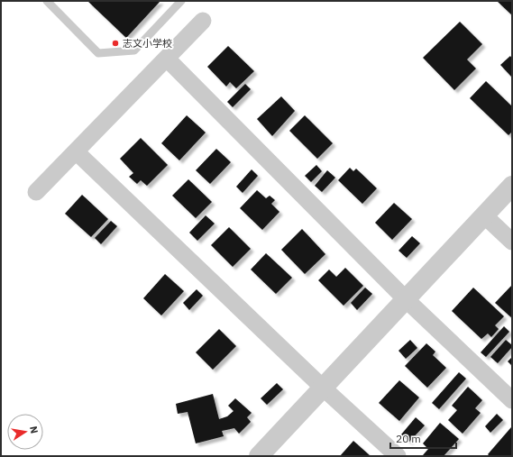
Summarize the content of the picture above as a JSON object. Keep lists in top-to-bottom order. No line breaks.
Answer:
{"places":["志文小学校"],"scale_bar":"20 m","north":"right"}
